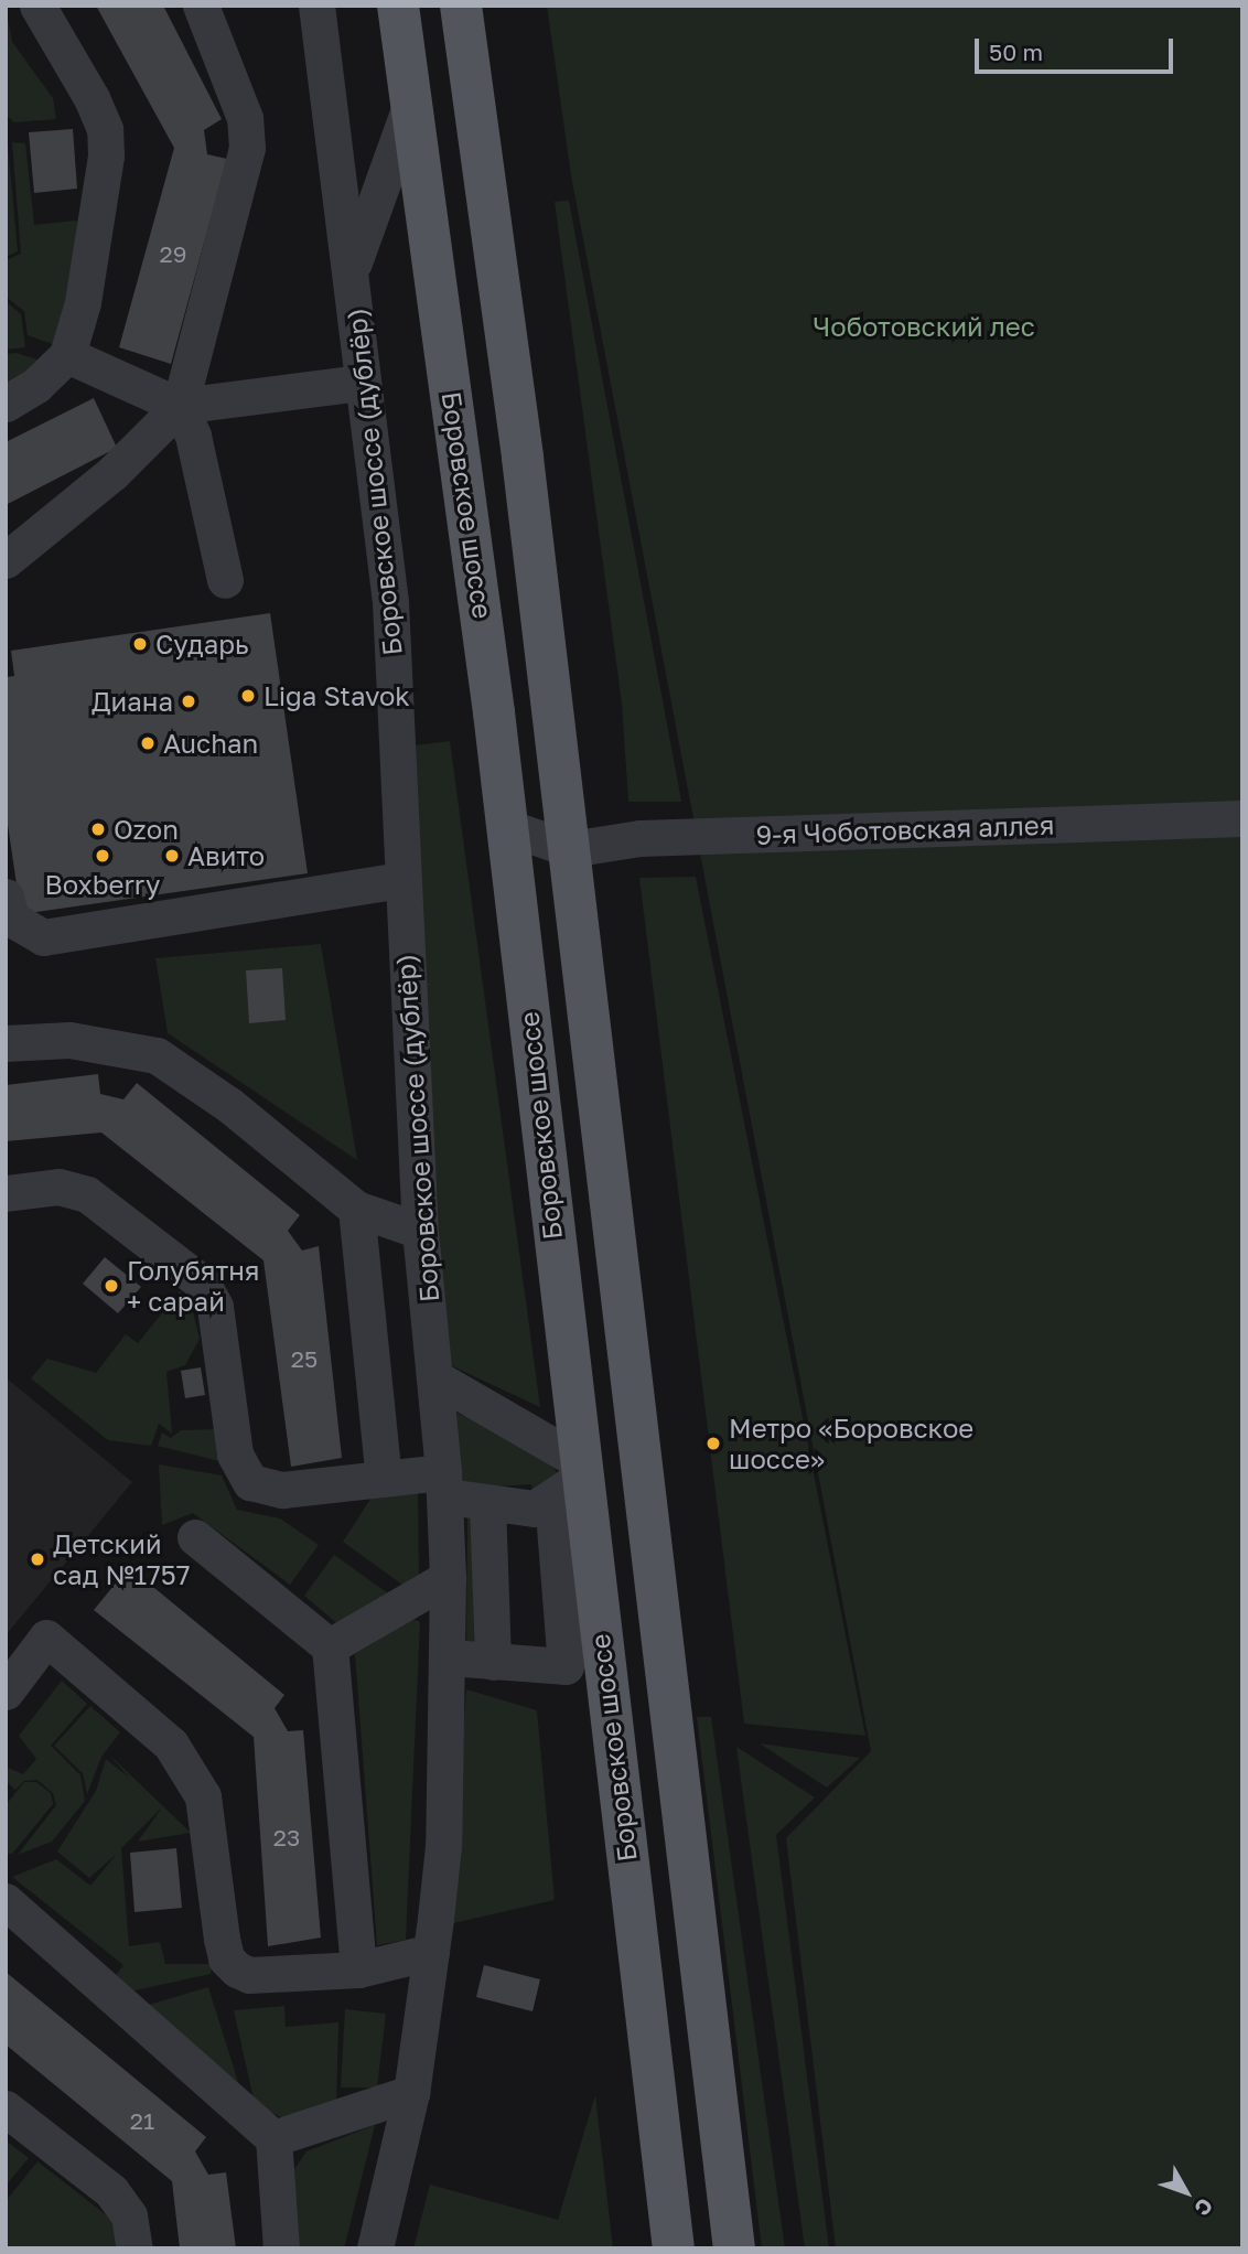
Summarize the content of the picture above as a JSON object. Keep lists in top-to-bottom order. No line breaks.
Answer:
{"streets":{"main road":["Боровское шоссе"],"street":["Боровское шоссе (дублёр)","9-я Чоботовская аллея"]},"parks":["Чоботовский лес"],"places":["Сударь","Liga Stavok","Диана","Auchan","Ozon","Boxberry","Авито","Голубятня + сарай","Метро «Боровское шоссе»","Детский сад №1757"],"house_numbers":["29","25","23","21"],"scale_bar":"50 m","north":"bottom right"}
